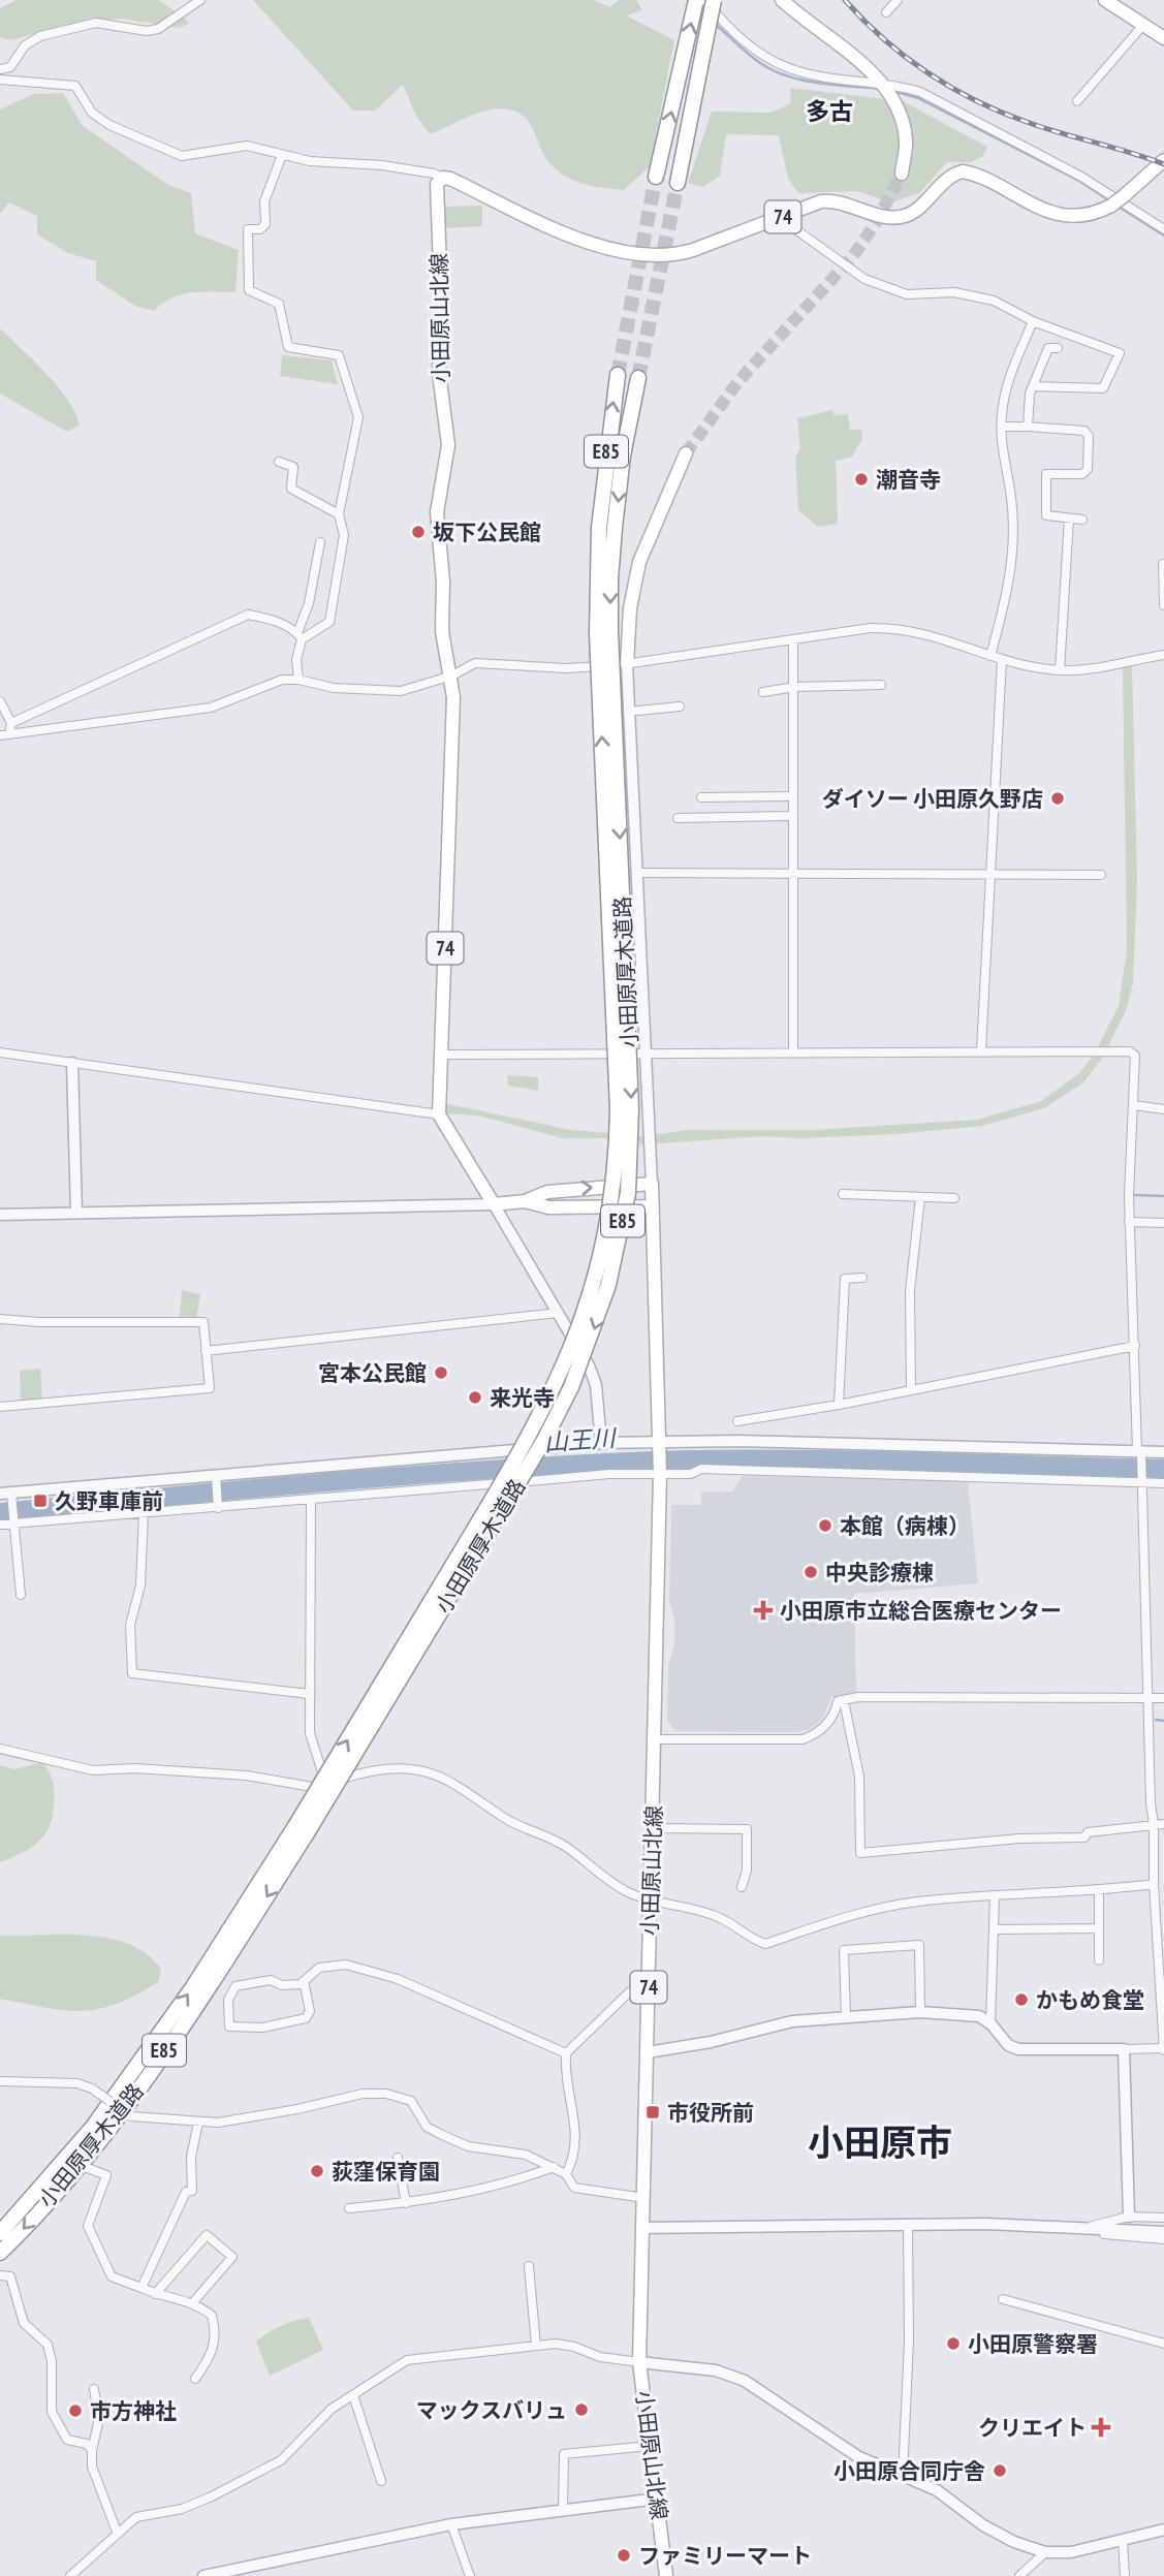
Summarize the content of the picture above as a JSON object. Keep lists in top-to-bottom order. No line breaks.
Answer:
{"streets":{"highway":["E85","小田原厚木道路"],"main road":["74","小田原山北線"]},"crossings":[["74","小田原山北線"]],"districts":["多古","小田原市"],"water":["山王川"],"places":{"other":["潮音寺","坂下公民館","ダイソー 小田原久野店","宮本公民館","来光寺","本館（病棟）","中央診療棟","かもめ食堂","荻窪保育園","小田原警察署","マックスバリュ","市方神社","小田原合同庁舎","ファミリーマート"],"transit":["久野車庫前","市役所前"],"health":["小田原市立総合医療センター","クリエイト"]}}
